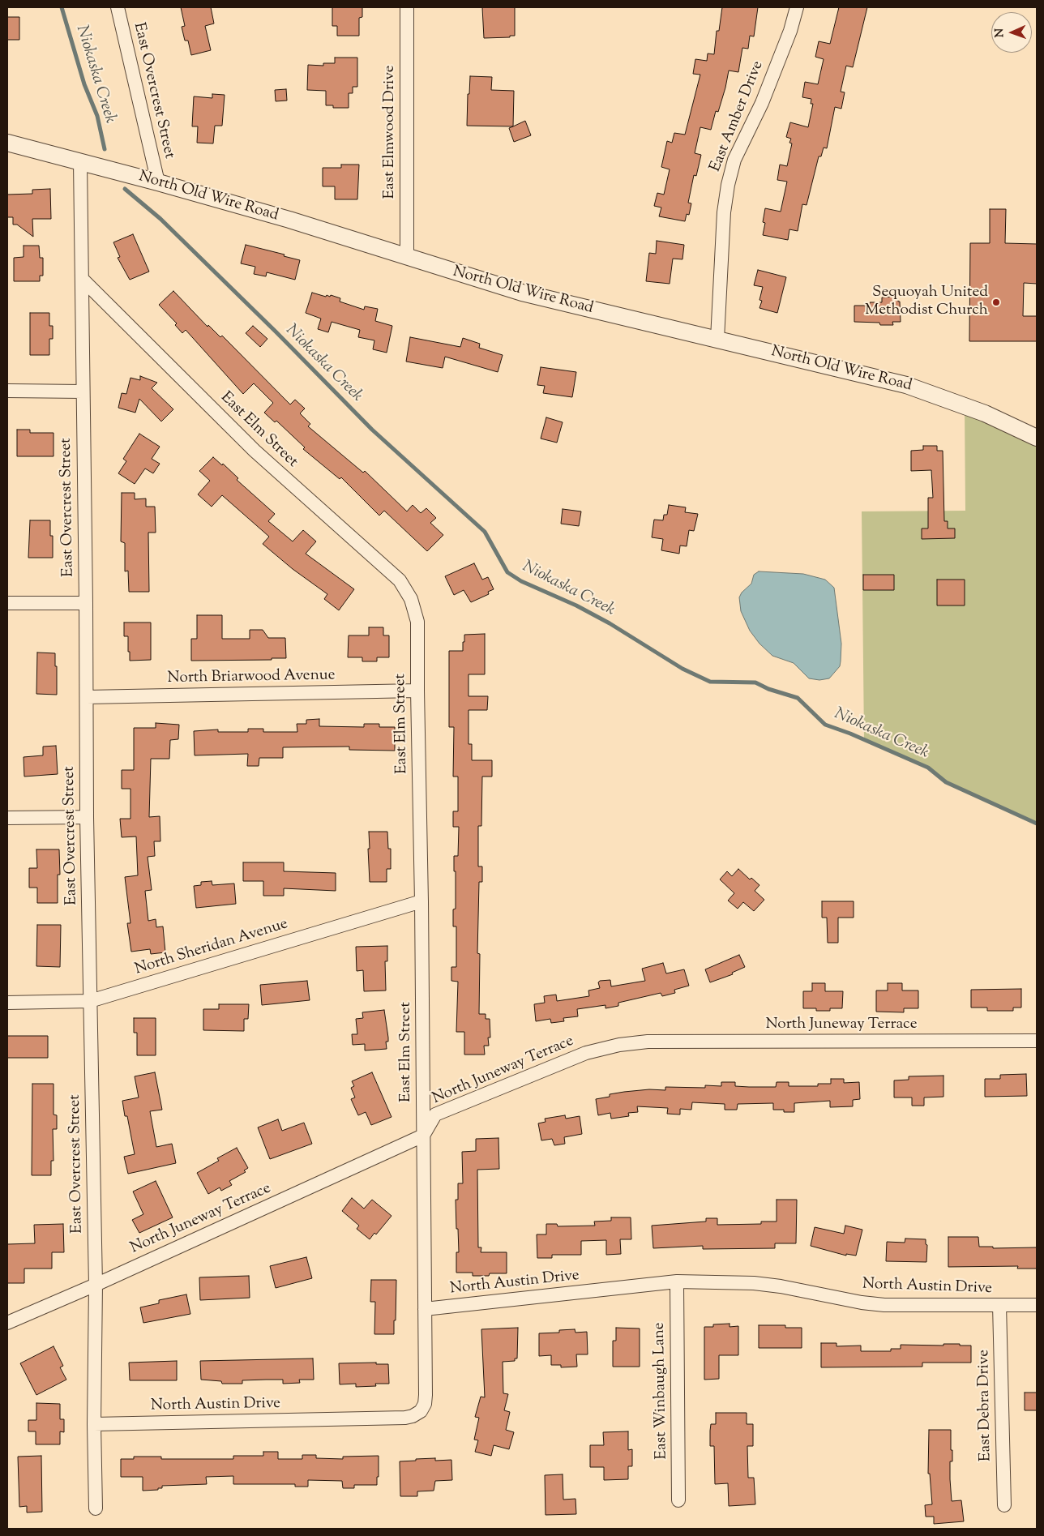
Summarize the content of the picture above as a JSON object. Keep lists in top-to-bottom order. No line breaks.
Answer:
{"streets":{"street":["East Overcrest Street","East Amber Drive","East Elmwood Drive","North Old Wire Road","East Elm Street","North Briarwood Avenue","North Sheridan Avenue","North Juneway Terrace","North Austin Drive","East Winbaugh Lane","East Debra Drive"]},"crossings":[["East Overcrest Street","North Old Wire Road"],["East Overcrest Street","East Elm Street"],["East Overcrest Street","North Briarwood Avenue"],["East Overcrest Street","North Sheridan Avenue"],["East Overcrest Street","North Juneway Terrace"],["East Overcrest Street","North Austin Drive"],["East Amber Drive","North Old Wire Road"],["East Elmwood Drive","North Old Wire Road"],["East Elm Street","North Briarwood Avenue"],["East Elm Street","North Sheridan Avenue"],["East Elm Street","North Juneway Terrace"],["East Elm Street","North Austin Drive"],["North Austin Drive","East Winbaugh Lane"],["North Austin Drive","East Debra Drive"]],"water":["Niokaska Creek"],"places":["Sequoyah United Methodist Church"],"north":"left"}
